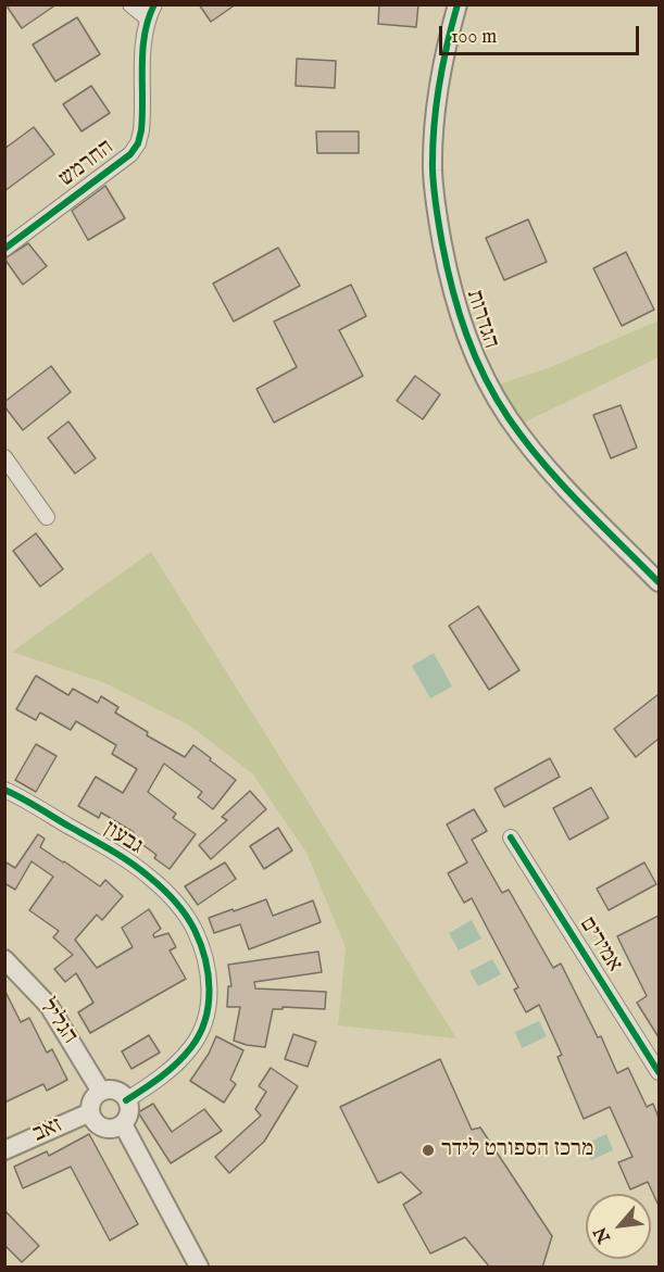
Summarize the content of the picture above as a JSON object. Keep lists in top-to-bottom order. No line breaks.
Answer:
{"streets":{"street":["החרמש","הגדרות","גבעון","אמירים","הגליל","זאב"]},"crossings":[["גבעון","הגליל"],["גבעון","זאב"],["הגליל","זאב"]],"places":["מרכז הספורט לידר"],"scale_bar":"100 m","north":"bottom left"}
